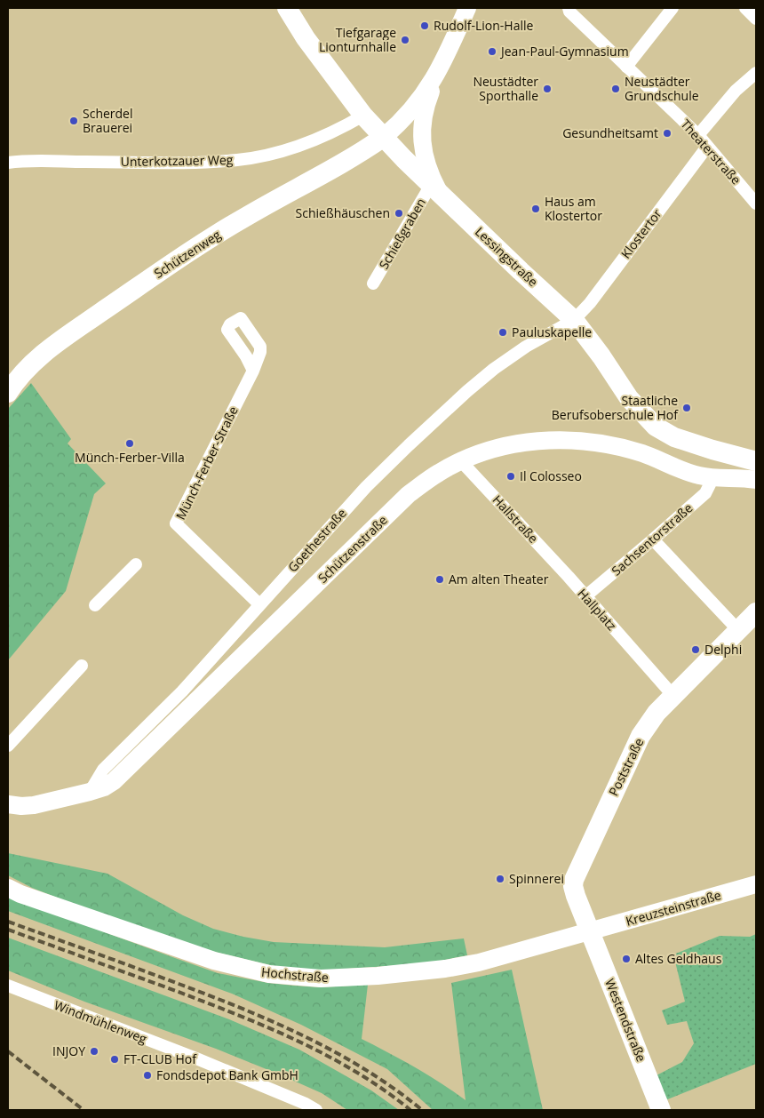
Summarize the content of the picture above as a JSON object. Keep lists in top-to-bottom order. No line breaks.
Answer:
{"streets":{"main road":["Schützenweg","Lessingstraße","Poststraße","Westendstraße"],"street":["Theaterstraße","Unterkotzauer Weg","Schießgraben","Klostertor","Münch-Ferber-Straße","Hallstraße","Sachsentorstraße","Goethestraße","Schützenstraße","Hallplatz","Kreuzsteinstraße","Hochstraße","Windmühlenweg"]},"crossings":[["Theaterstraße","Klostertor"],["Unterkotzauer Weg","Lessingstraße"],["Schießgraben","Lessingstraße"],["Klostertor","Lessingstraße"],["Klostertor","Goethestraße"],["Schützenweg","Lessingstraße"],["Lessingstraße","Goethestraße"],["Münch-Ferber-Straße","Goethestraße"],["Hallstraße","Schützenstraße"],["Hallstraße","Hallplatz"],["Sachsentorstraße","Schützenstraße"],["Sachsentorstraße","Hallplatz"],["Goethestraße","Schützenstraße"],["Hallplatz","Poststraße"],["Poststraße","Kreuzsteinstraße"],["Poststraße","Hochstraße"],["Poststraße","Westendstraße"],["Kreuzsteinstraße","Hochstraße"],["Kreuzsteinstraße","Westendstraße"],["Hochstraße","Westendstraße"]],"places":["Rudolf-Lion-Halle","Tiefgarage Lionturnhalle","Jean-Paul-Gymnasium","Neustädter Sporthalle","Neustädter Grundschule","Scherdel Brauerei","Gesundheitsamt","Haus am Klostertor","Schießhäuschen","Pauluskapelle","Staatliche Berufsoberschule Hof","Münch-Ferber-Villa","Il Colosseo","Am alten Theater","Delphi","Spinnerei","Altes Geldhaus","INJOY","FT-CLUB Hof","Fondsdepot Bank GmbH"]}
